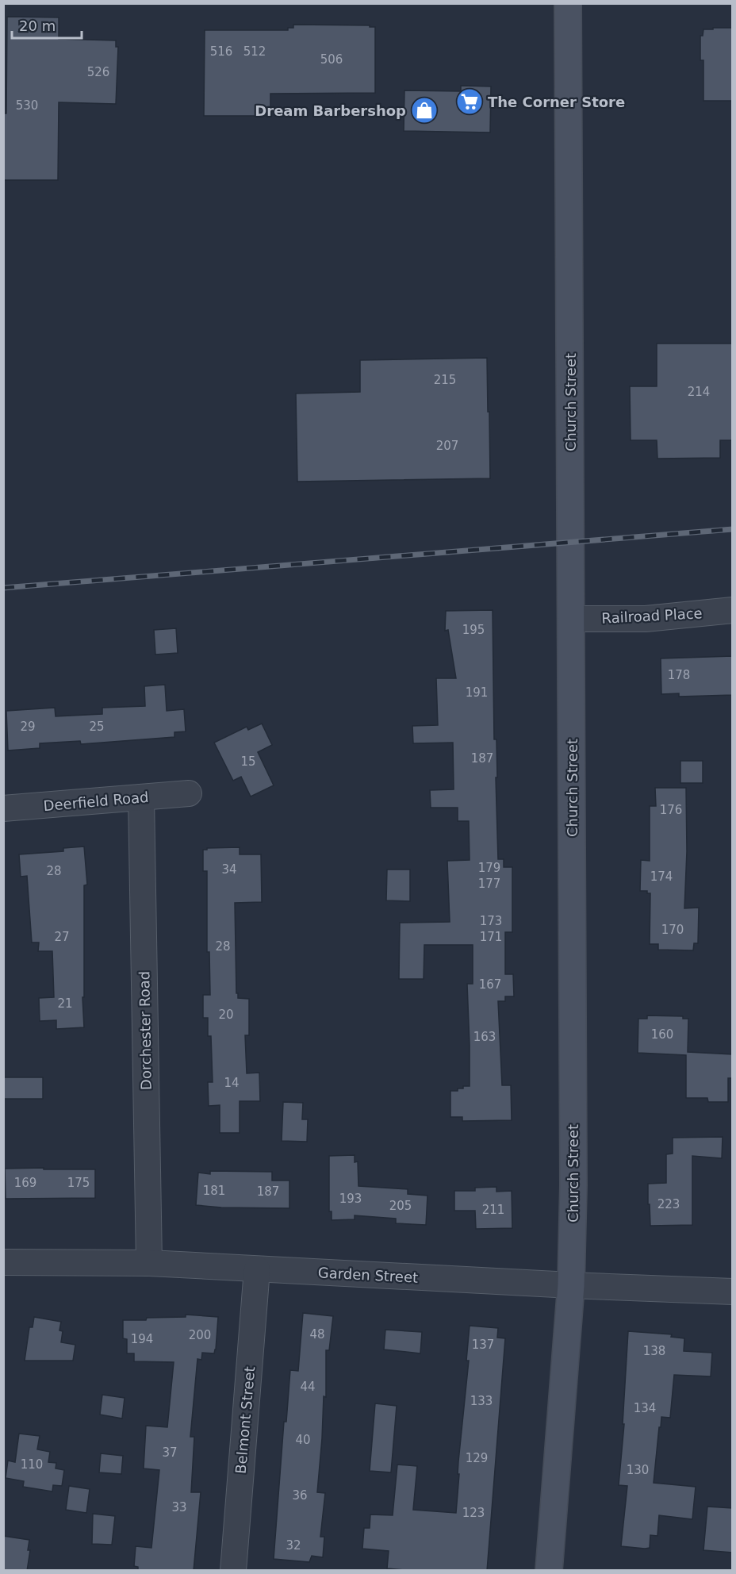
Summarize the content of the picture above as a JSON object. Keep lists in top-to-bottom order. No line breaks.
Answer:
{"streets":{"street":["Church Street","Railroad Place","Deerfield Road","Dorchester Road","Garden Street","Belmont Street"]},"crossings":[["Church Street","Railroad Place"],["Church Street","Garden Street"],["Deerfield Road","Dorchester Road"],["Dorchester Road","Garden Street"],["Garden Street","Belmont Street"]],"places":{"supermarket":["The Corner Store"],"shop":["Dream Barbershop"]},"house_numbers":["516","512","506","526","530","215","214","207","195","178","191","29","25","187","15","176","179","34","28","174","177","173","170","27","171","28","167","21","20","160","163","14","169","175","181","187","193","223","205","211","48","200","194","137","138","44","133","134","40","37","129","110","130","36","33","123","32"],"scale_bar":"20 m"}
